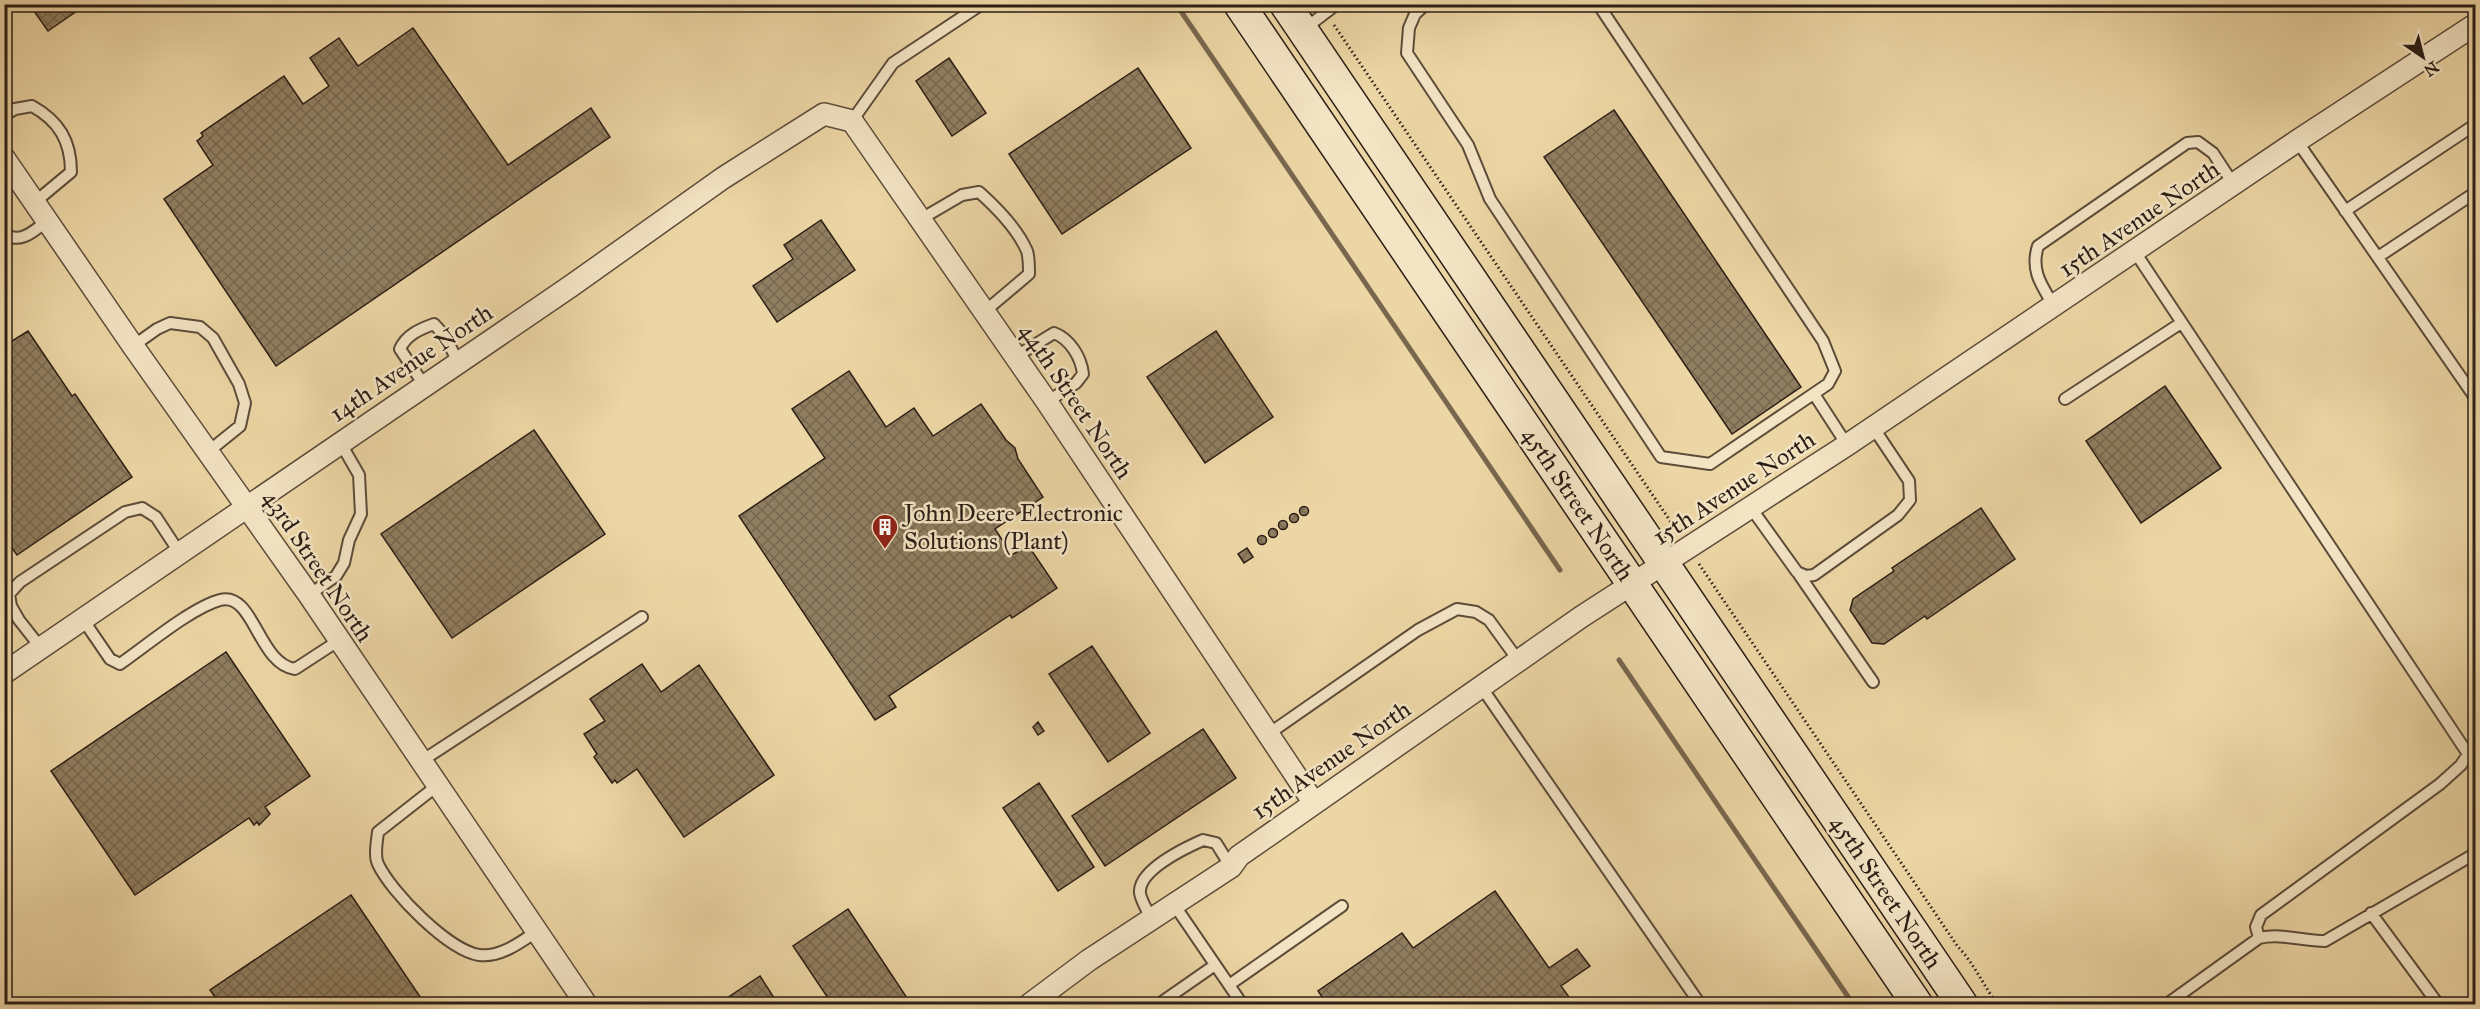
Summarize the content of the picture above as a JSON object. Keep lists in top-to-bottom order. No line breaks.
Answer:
{"streets":{"main road":["45th Street North"],"street":["15th Avenue North","14th Avenue North","44th Street North","43rd Street North"]},"crossings":[["15th Avenue North","44th Street North"],["15th Avenue North","45th Street North"],["14th Avenue North","44th Street North"],["14th Avenue North","43rd Street North"]],"places":{"building":["John Deere Electronic Solutions (Plant)"]},"north":"bottom right"}
